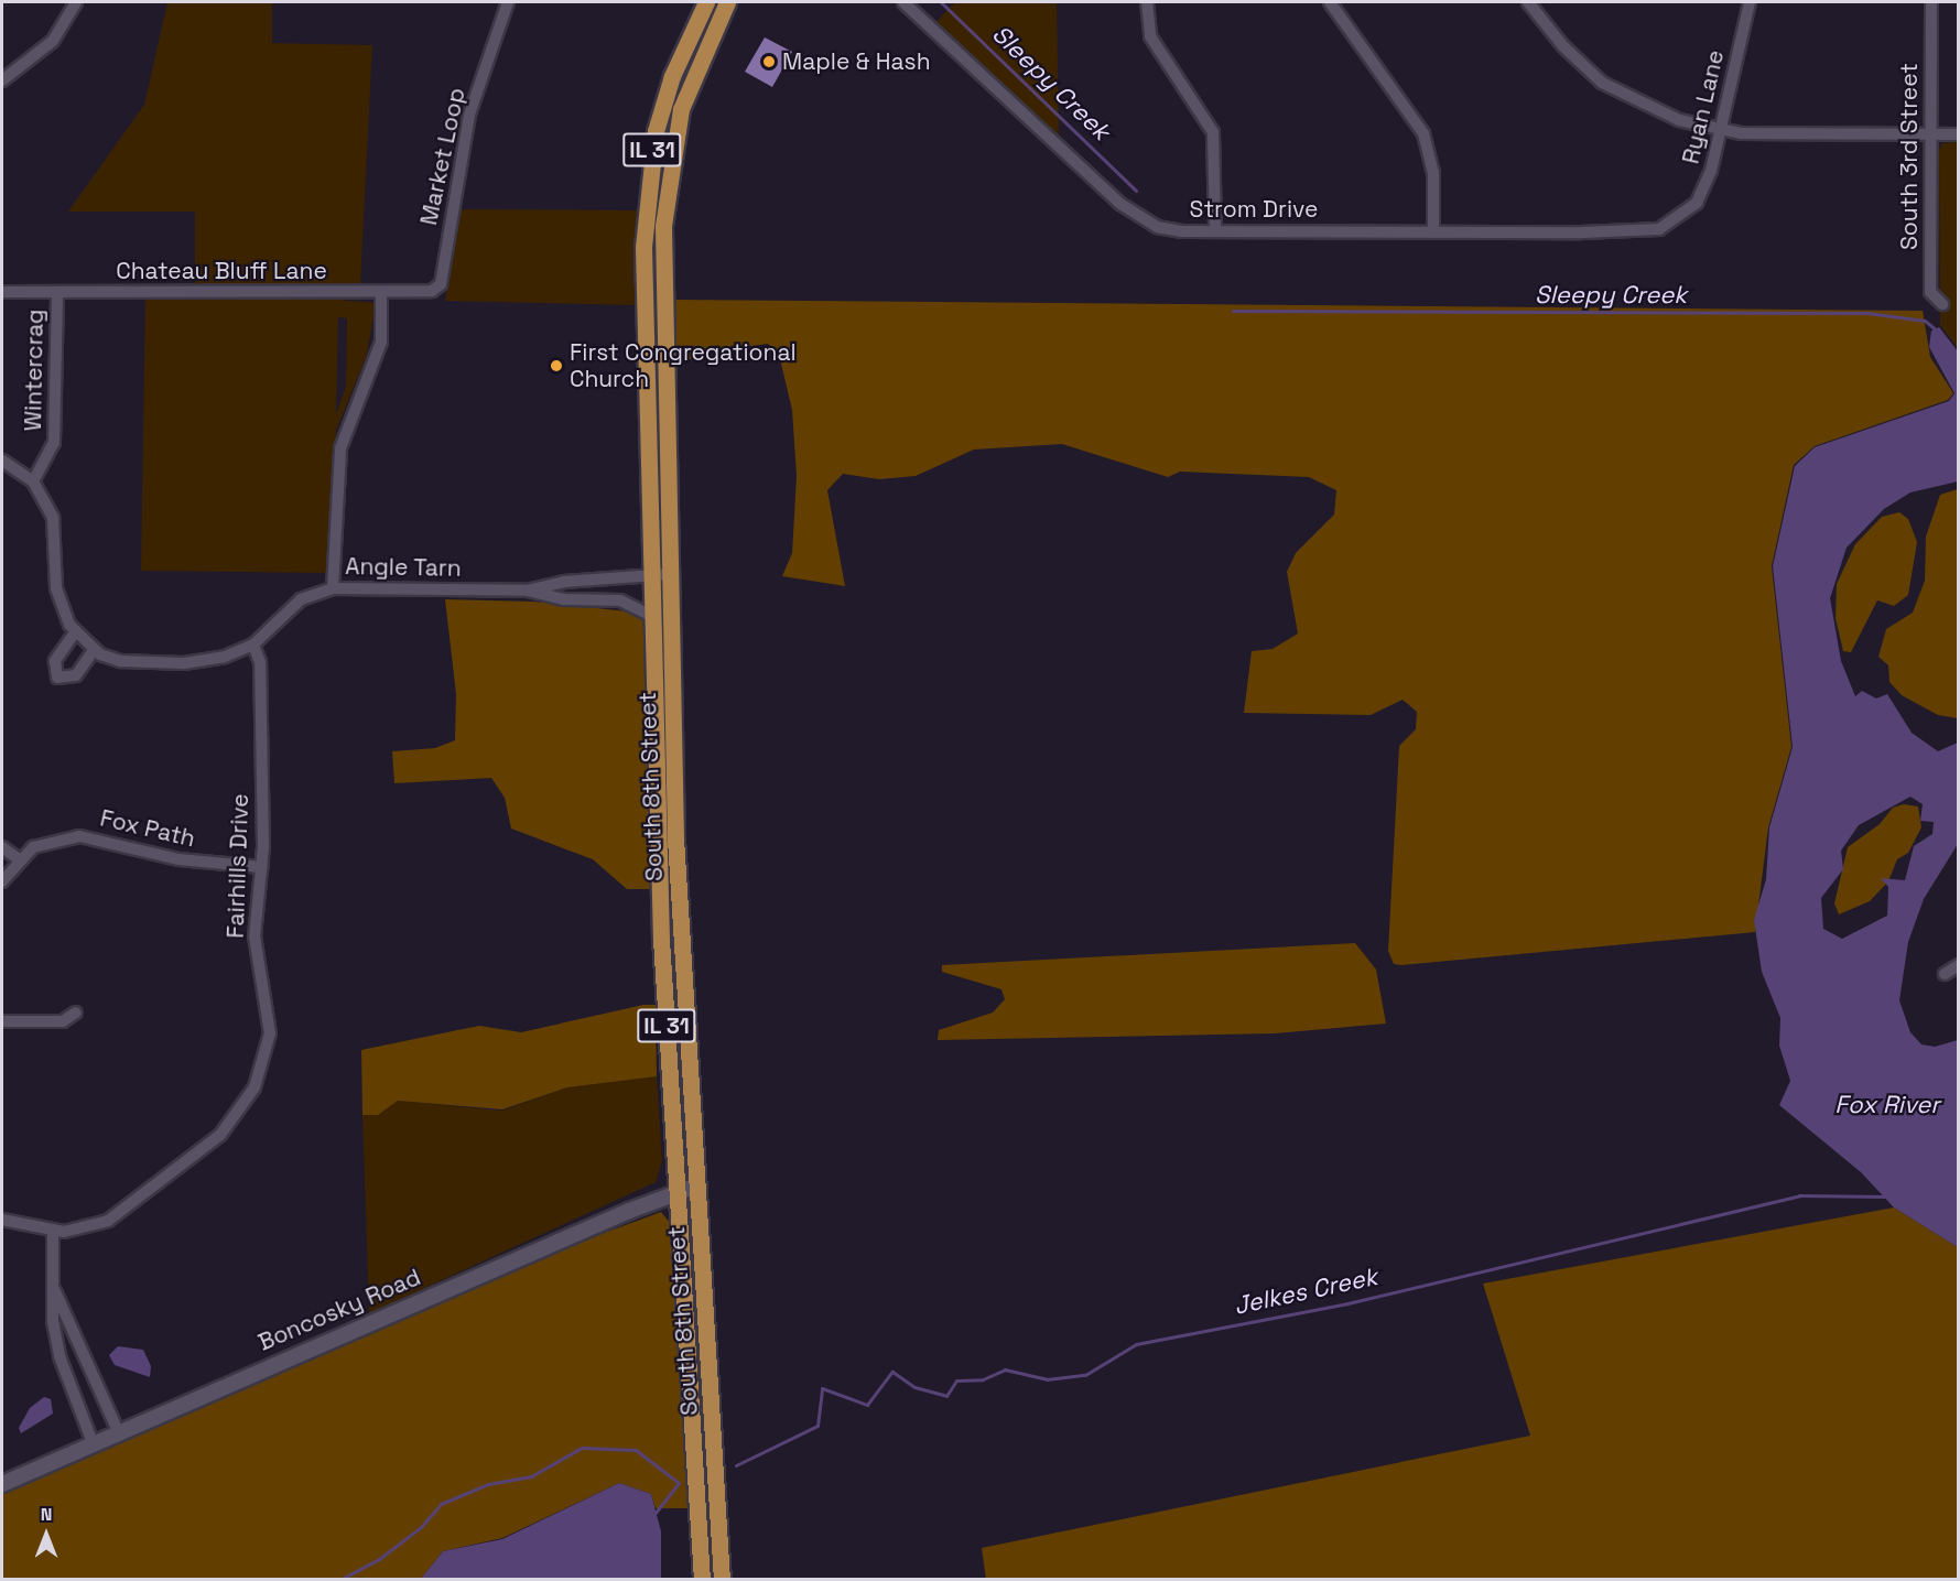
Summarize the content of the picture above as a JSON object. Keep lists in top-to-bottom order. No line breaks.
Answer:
{"streets":{"main road":["IL 31","South 8th Street"],"street":["Ryan Lane","Market Loop","South 3rd Street","Strom Drive","Chateau Bluff Lane","Wintercrag","Angle Tarn","Fox Path","Fairhills Drive","Boncosky Road"]},"crossings":[["Ryan Lane","Strom Drive"],["Market Loop","Chateau Bluff Lane"],["Chateau Bluff Lane","Wintercrag"],["Wintercrag","Angle Tarn"],["Angle Tarn","South 8th Street"],["Angle Tarn","Fairhills Drive"],["South 8th Street","Boncosky Road"],["Fox Path","Fairhills Drive"]],"water":["Sleepy Creek","Fox River","Jelkes Creek"],"places":["Maple & Hash","First Congregational Church"],"north":"top"}
